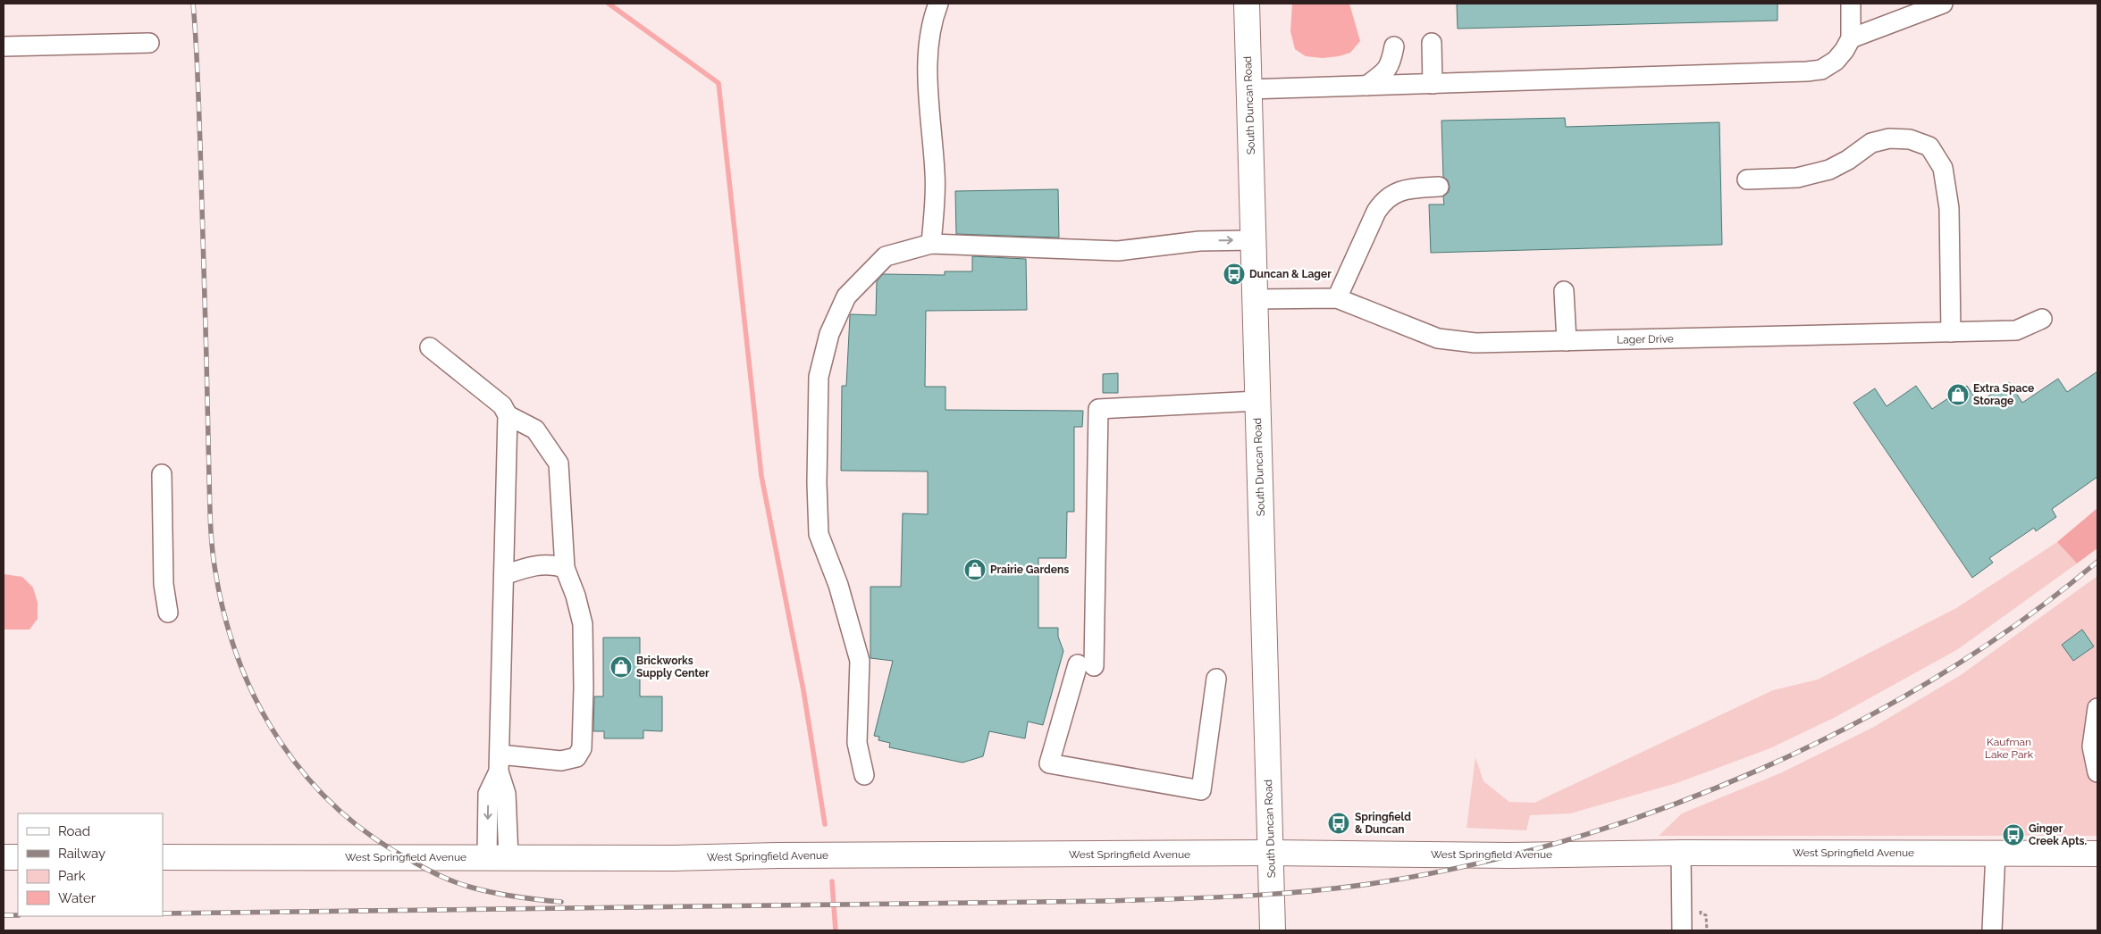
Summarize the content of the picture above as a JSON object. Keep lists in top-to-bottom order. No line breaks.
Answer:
{"streets":{"main road":["South Duncan Road","West Springfield Avenue"],"street":["Lager Drive"]},"crossings":[["South Duncan Road","Lager Drive"],["South Duncan Road","West Springfield Avenue"]],"parks":["Kaufman Lake Park"],"places":{"bus stop":["Duncan & Lager","Springfield & Duncan","Ginger Creek Apts."],"shop":["Extra Space Storage","Prairie Gardens","Brickworks Supply Center"]},"legend":["Road","Railway","Park","Water"]}
